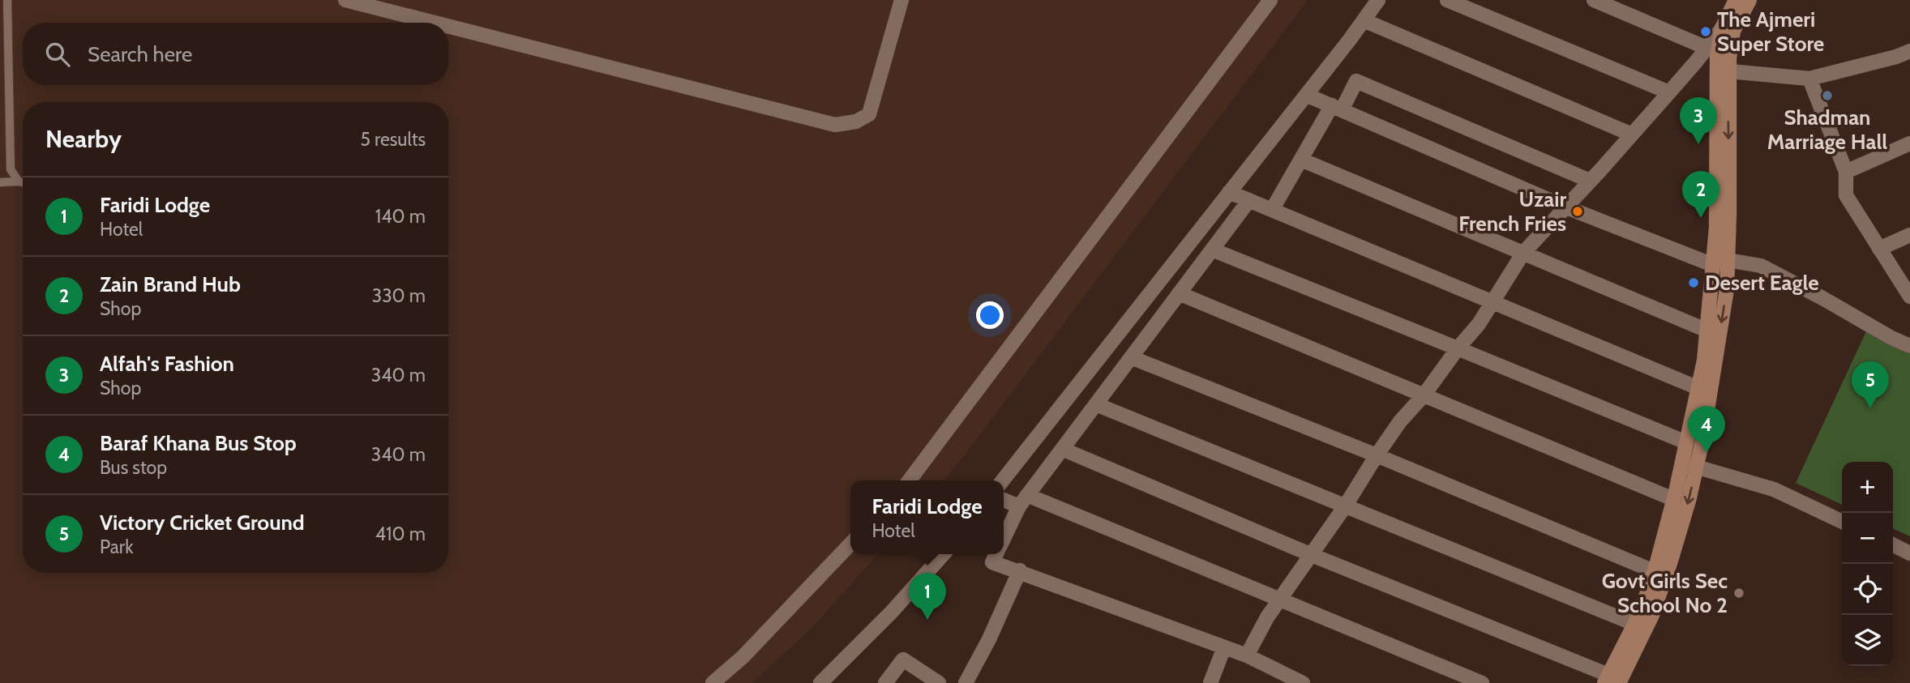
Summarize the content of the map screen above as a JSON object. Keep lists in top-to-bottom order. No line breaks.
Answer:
{"places":["The Ajmeri Super Store","Shadman Marriage Hall","Uzair French Fries","Desert Eagle","Govt Girls Sec School No 2"],"page":{"search":"Search here","pins":["3","2","5","4","1"],"heading":["Nearby","5 results"],"list":[{"mark":"1","name":"Faridi Lodge","note":"Hotel","value":"140 m"},{"mark":"2","name":"Zain Brand Hub","note":"Shop","value":"330 m"},{"mark":"3","name":"Alfah's Fashion","note":"Shop","value":"340 m"},{"mark":"4","name":"Baraf Khana Bus Stop","note":"Bus stop","value":"340 m"},{"mark":"5","name":"Victory Cricket Ground","note":"Park","value":"410 m"}],"map_buttons":["+","−"],"popup":["Faridi Lodge","Hotel"]}}
